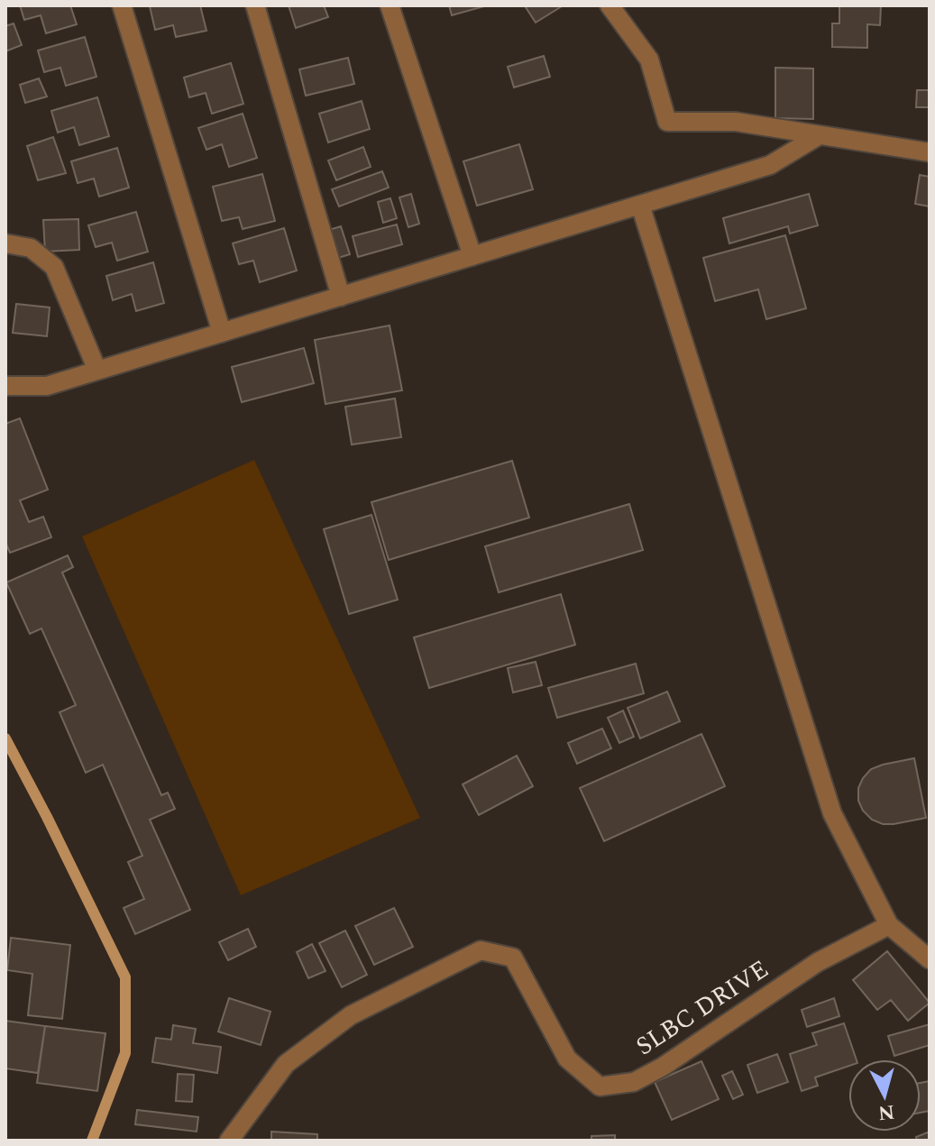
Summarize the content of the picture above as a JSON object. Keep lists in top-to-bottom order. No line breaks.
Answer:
{"streets":{"street":["SLBC DRIVE"]},"north":"bottom"}
